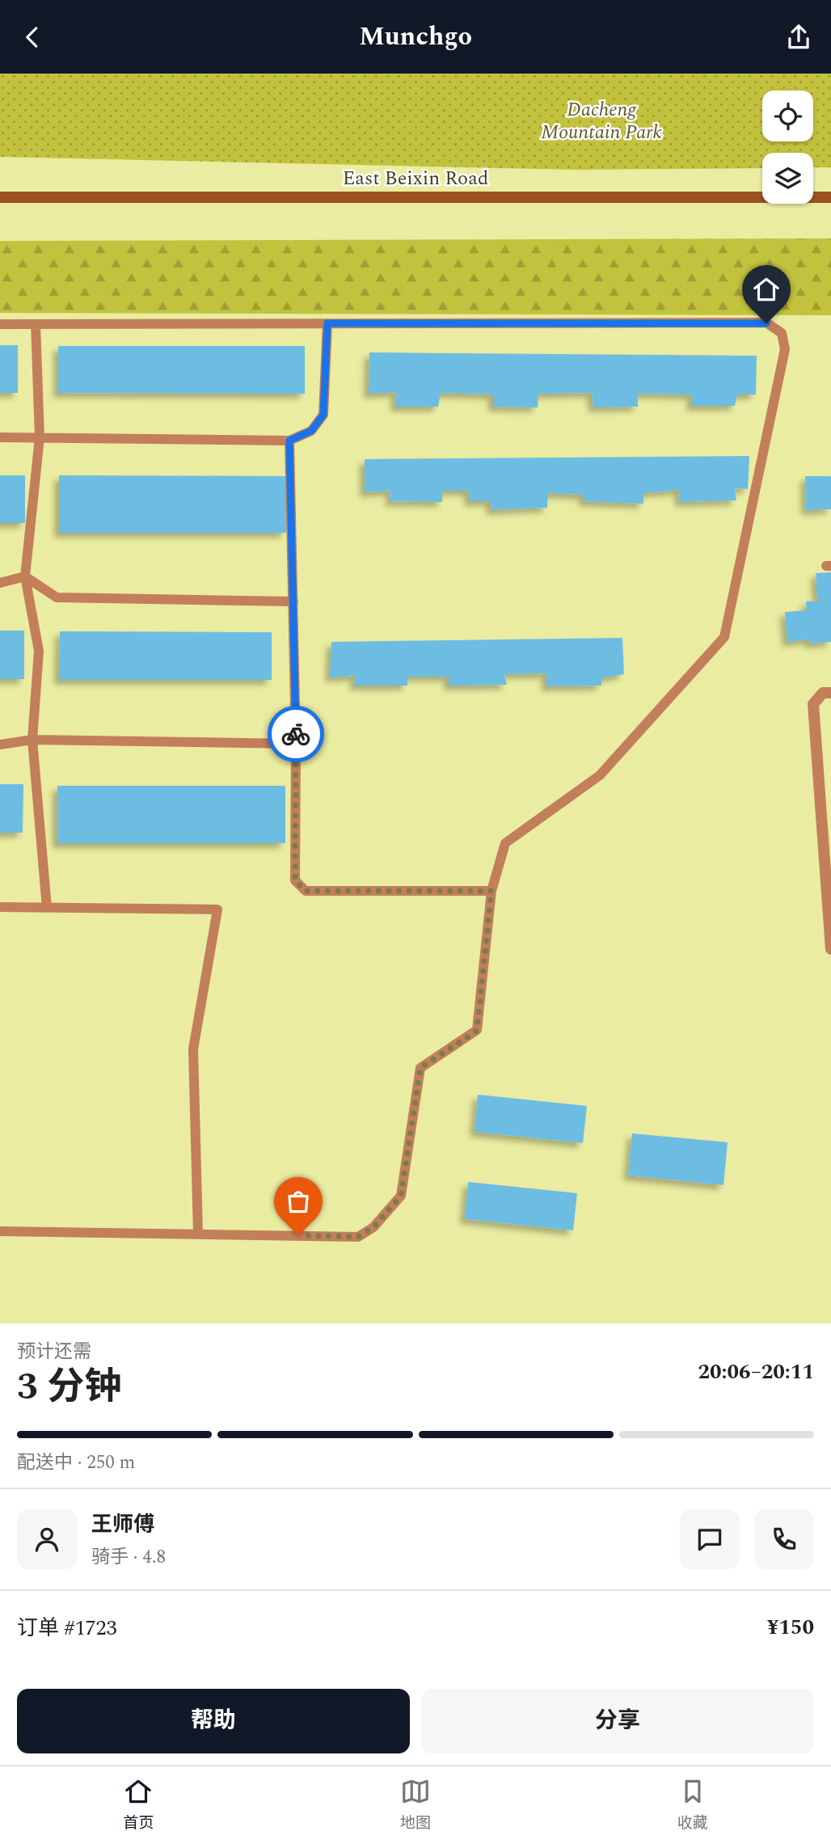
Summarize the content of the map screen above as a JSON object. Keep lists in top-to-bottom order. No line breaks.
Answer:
{"streets":{"main road":["East Beixin Road"]},"parks":["Dacheng Mountain Park"],"page":{"header":"Munchgo","heading":["3 分钟","预计还需","20:06–20:11"],"panel":["王师傅","骑手 · 4.8","订单 #1723","¥150"],"bar":"配送中 · 250 m","buttons":["帮助","分享"],"tabs":["首页","地图","收藏"]}}
